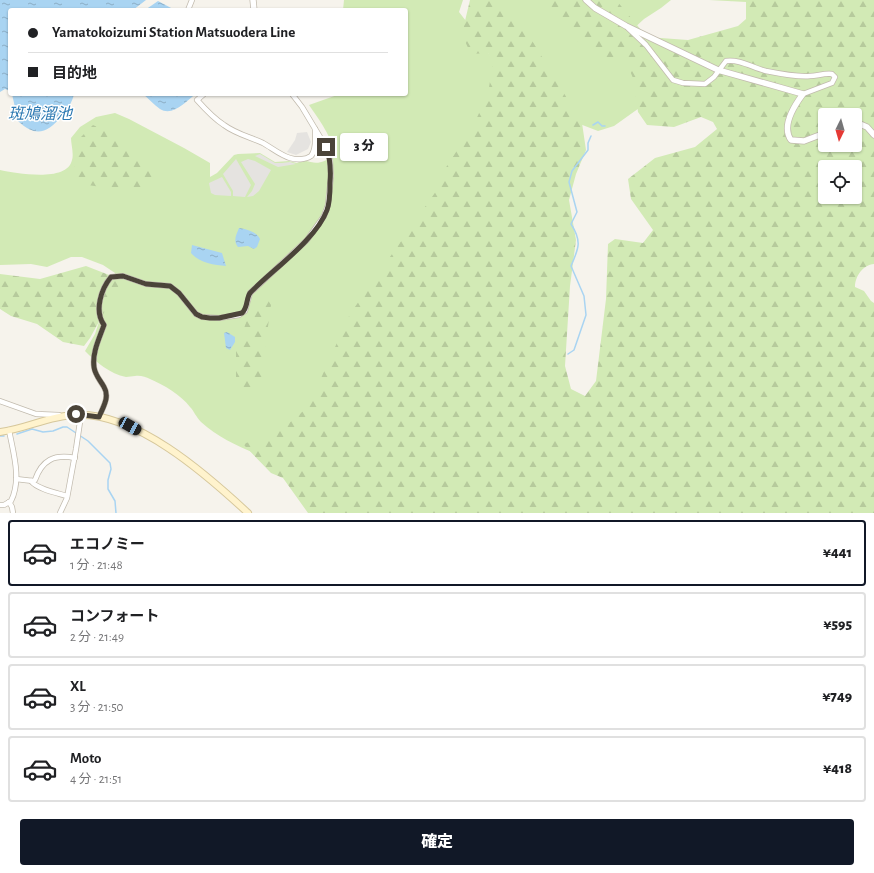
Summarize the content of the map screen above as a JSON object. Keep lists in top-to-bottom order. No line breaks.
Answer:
{"water":["斑鳩溜池"],"north":"bottom","page":{"banner":["Yamatokoizumi Station Matsuodera Line","目的地"],"bubble":"3 分","list":[{"name":"エコノミー","note":"1 分 · 21:48","value":"¥441"},{"name":"コンフォート","note":"2 分 · 21:49","value":"¥595"},{"name":"XL","note":"3 分 · 21:50","value":"¥749"},{"name":"Moto","note":"4 分 · 21:51","value":"¥418"}],"buttons":"確定"}}
